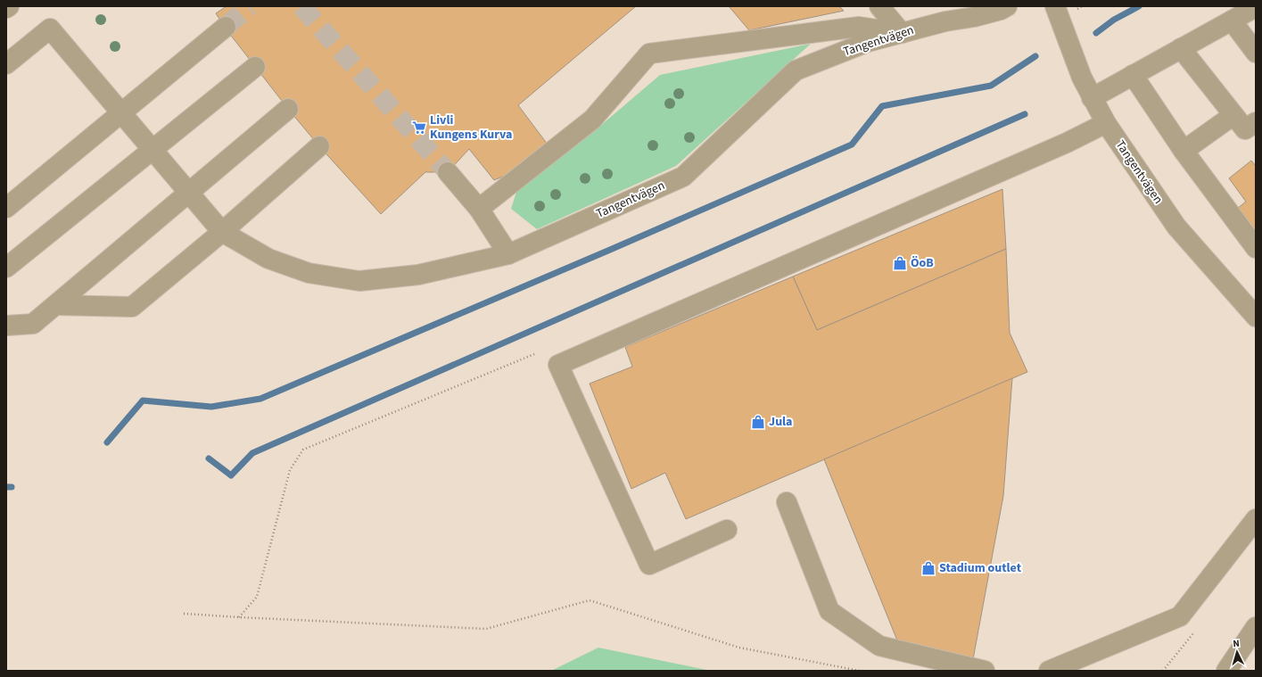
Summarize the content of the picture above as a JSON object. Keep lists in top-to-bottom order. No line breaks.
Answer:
{"streets":{"street":["Tangentvägen"]},"places":{"supermarket":["Livli Kungens Kurva"],"shop":["ÖoB","Jula","Stadium outlet"]},"north":"top"}
